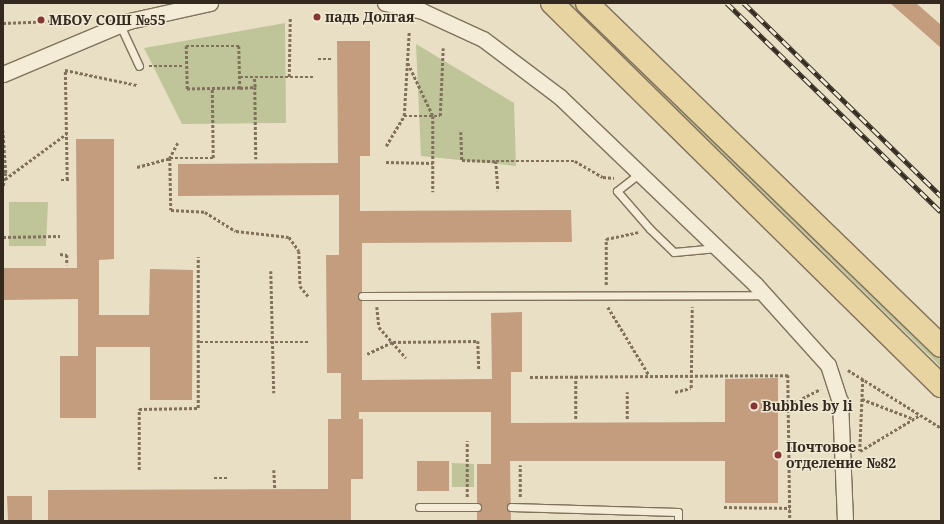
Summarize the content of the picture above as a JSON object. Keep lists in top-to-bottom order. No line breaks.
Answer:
{"places":["падь Долгая","МБОУ СОШ №55","Bubbles by li","Почтовое отделение №82"]}
